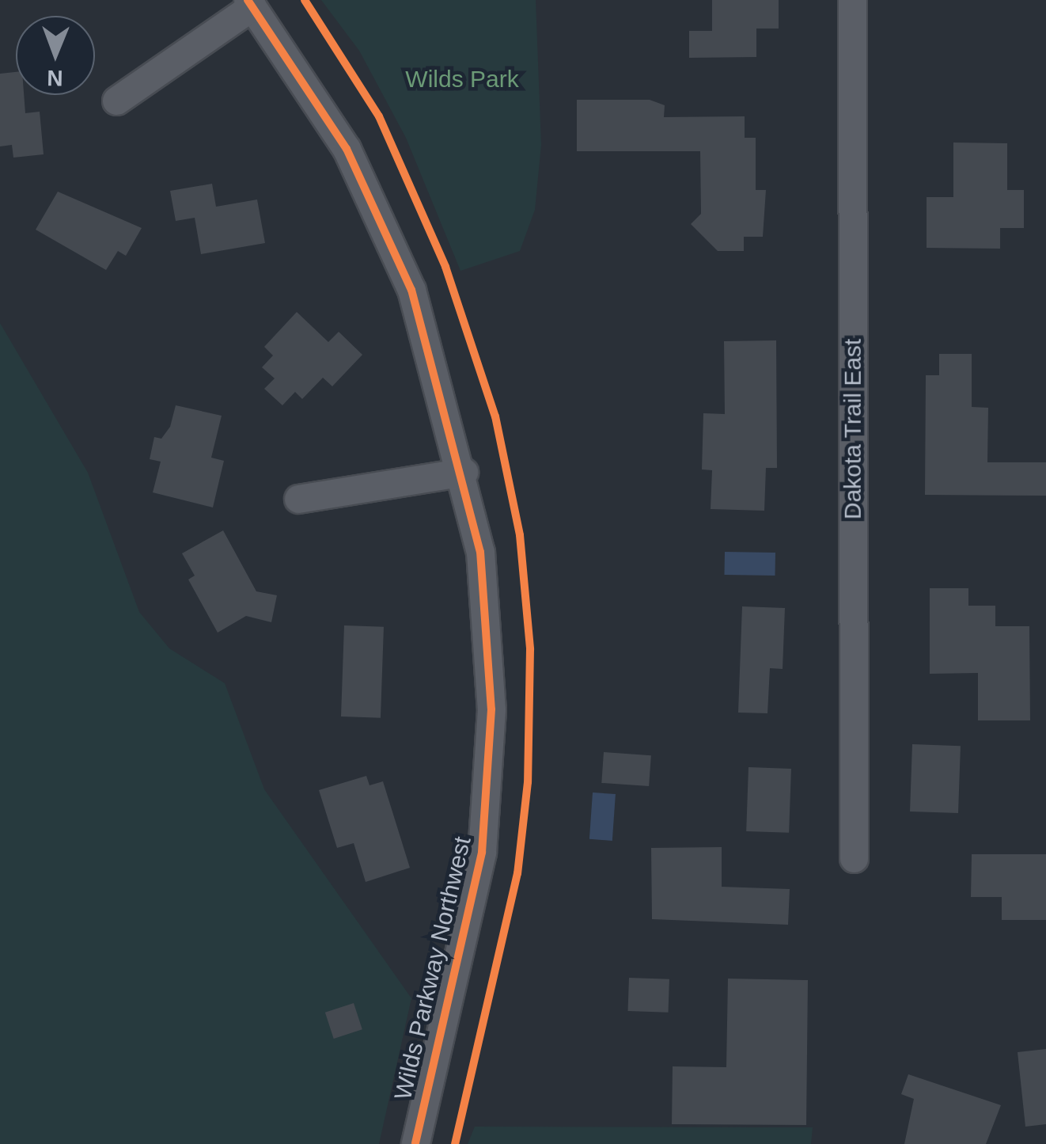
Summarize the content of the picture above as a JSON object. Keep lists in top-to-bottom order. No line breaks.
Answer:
{"streets":{"street":["Dakota Trail East","Wilds Parkway Northwest"]},"parks":["Wilds Park"],"north":"bottom"}
